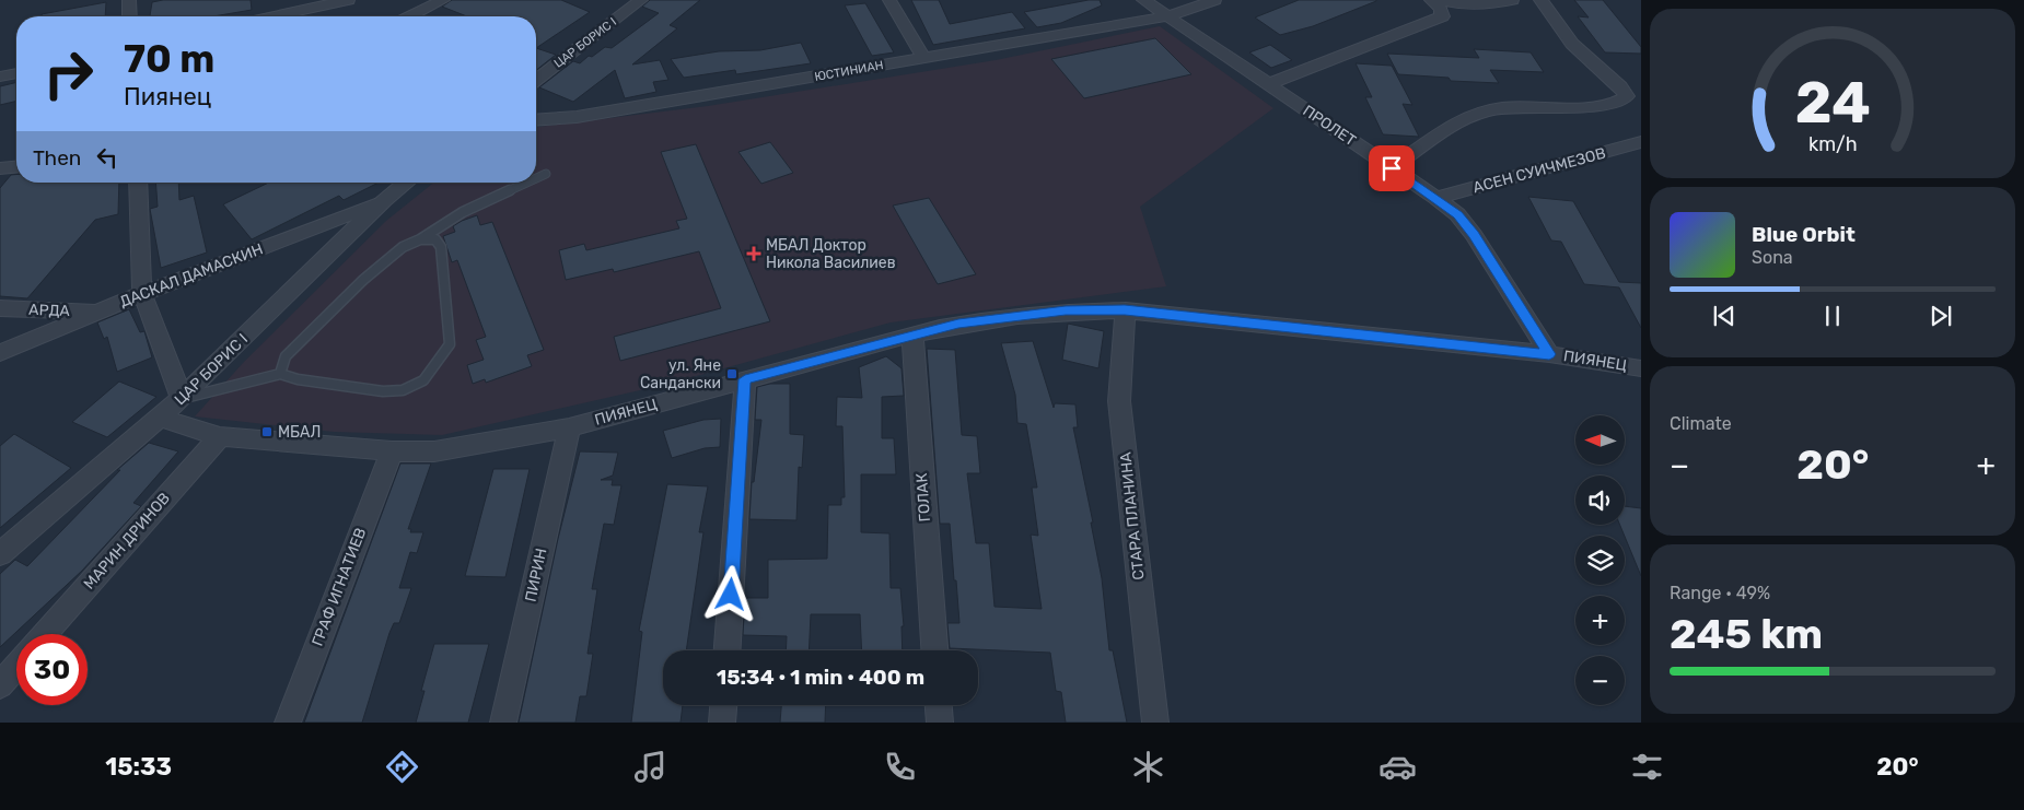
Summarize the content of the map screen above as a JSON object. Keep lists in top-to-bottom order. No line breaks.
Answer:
{"streets":{"street":["ЦАР БОРИС I","ЮСТИНИАН","ПРОЛЕТ","АСЕН СУИЧМЕЗОВ","ДАСКАЛ ДАМАСКИН","АРДА","ПИЯНЕЦ","ГОЛАК","СТАРА ПЛАНИНА","МАРИН ДРИНОВ","ПИРИН","ГРАФ ИГНАТИЕВ"]},"crossings":[["ЦАР БОРИС I","ДАСКАЛ ДАМАСКИН"],["ЦАР БОРИС I","ПИЯНЕЦ"],["ЮСТИНИАН","ПРОЛЕТ"],["ПРОЛЕТ","АСЕН СУИЧМЕЗОВ"],["ПРОЛЕТ","ПИЯНЕЦ"],["ДАСКАЛ ДАМАСКИН","АРДА"],["ПИЯНЕЦ","ГОЛАК"],["ПИЯНЕЦ","СТАРА ПЛАНИНА"],["ПИЯНЕЦ","МАРИН ДРИНОВ"],["ПИЯНЕЦ","ПИРИН"],["ПИЯНЕЦ","ГРАФ ИГНАТИЕВ"]],"places":{"health":["МБАЛ Доктор Никола Василиев"],"transit":["ул. Яне Сандански","МБАЛ"]},"north":"left","page":{"turn":["70 m","Пиянец"],"then":"Then","song":["Blue Orbit","Sona"],"tile":["Climate",["Range · 49%","245 km"]],"map_buttons":["+","−"],"heat":["−","20°","+"],"limit":"30","trip":"15:34 · 1 min · 400 m","tabs":["15:33","20°"],"gauge":["24","km/h"]}}
